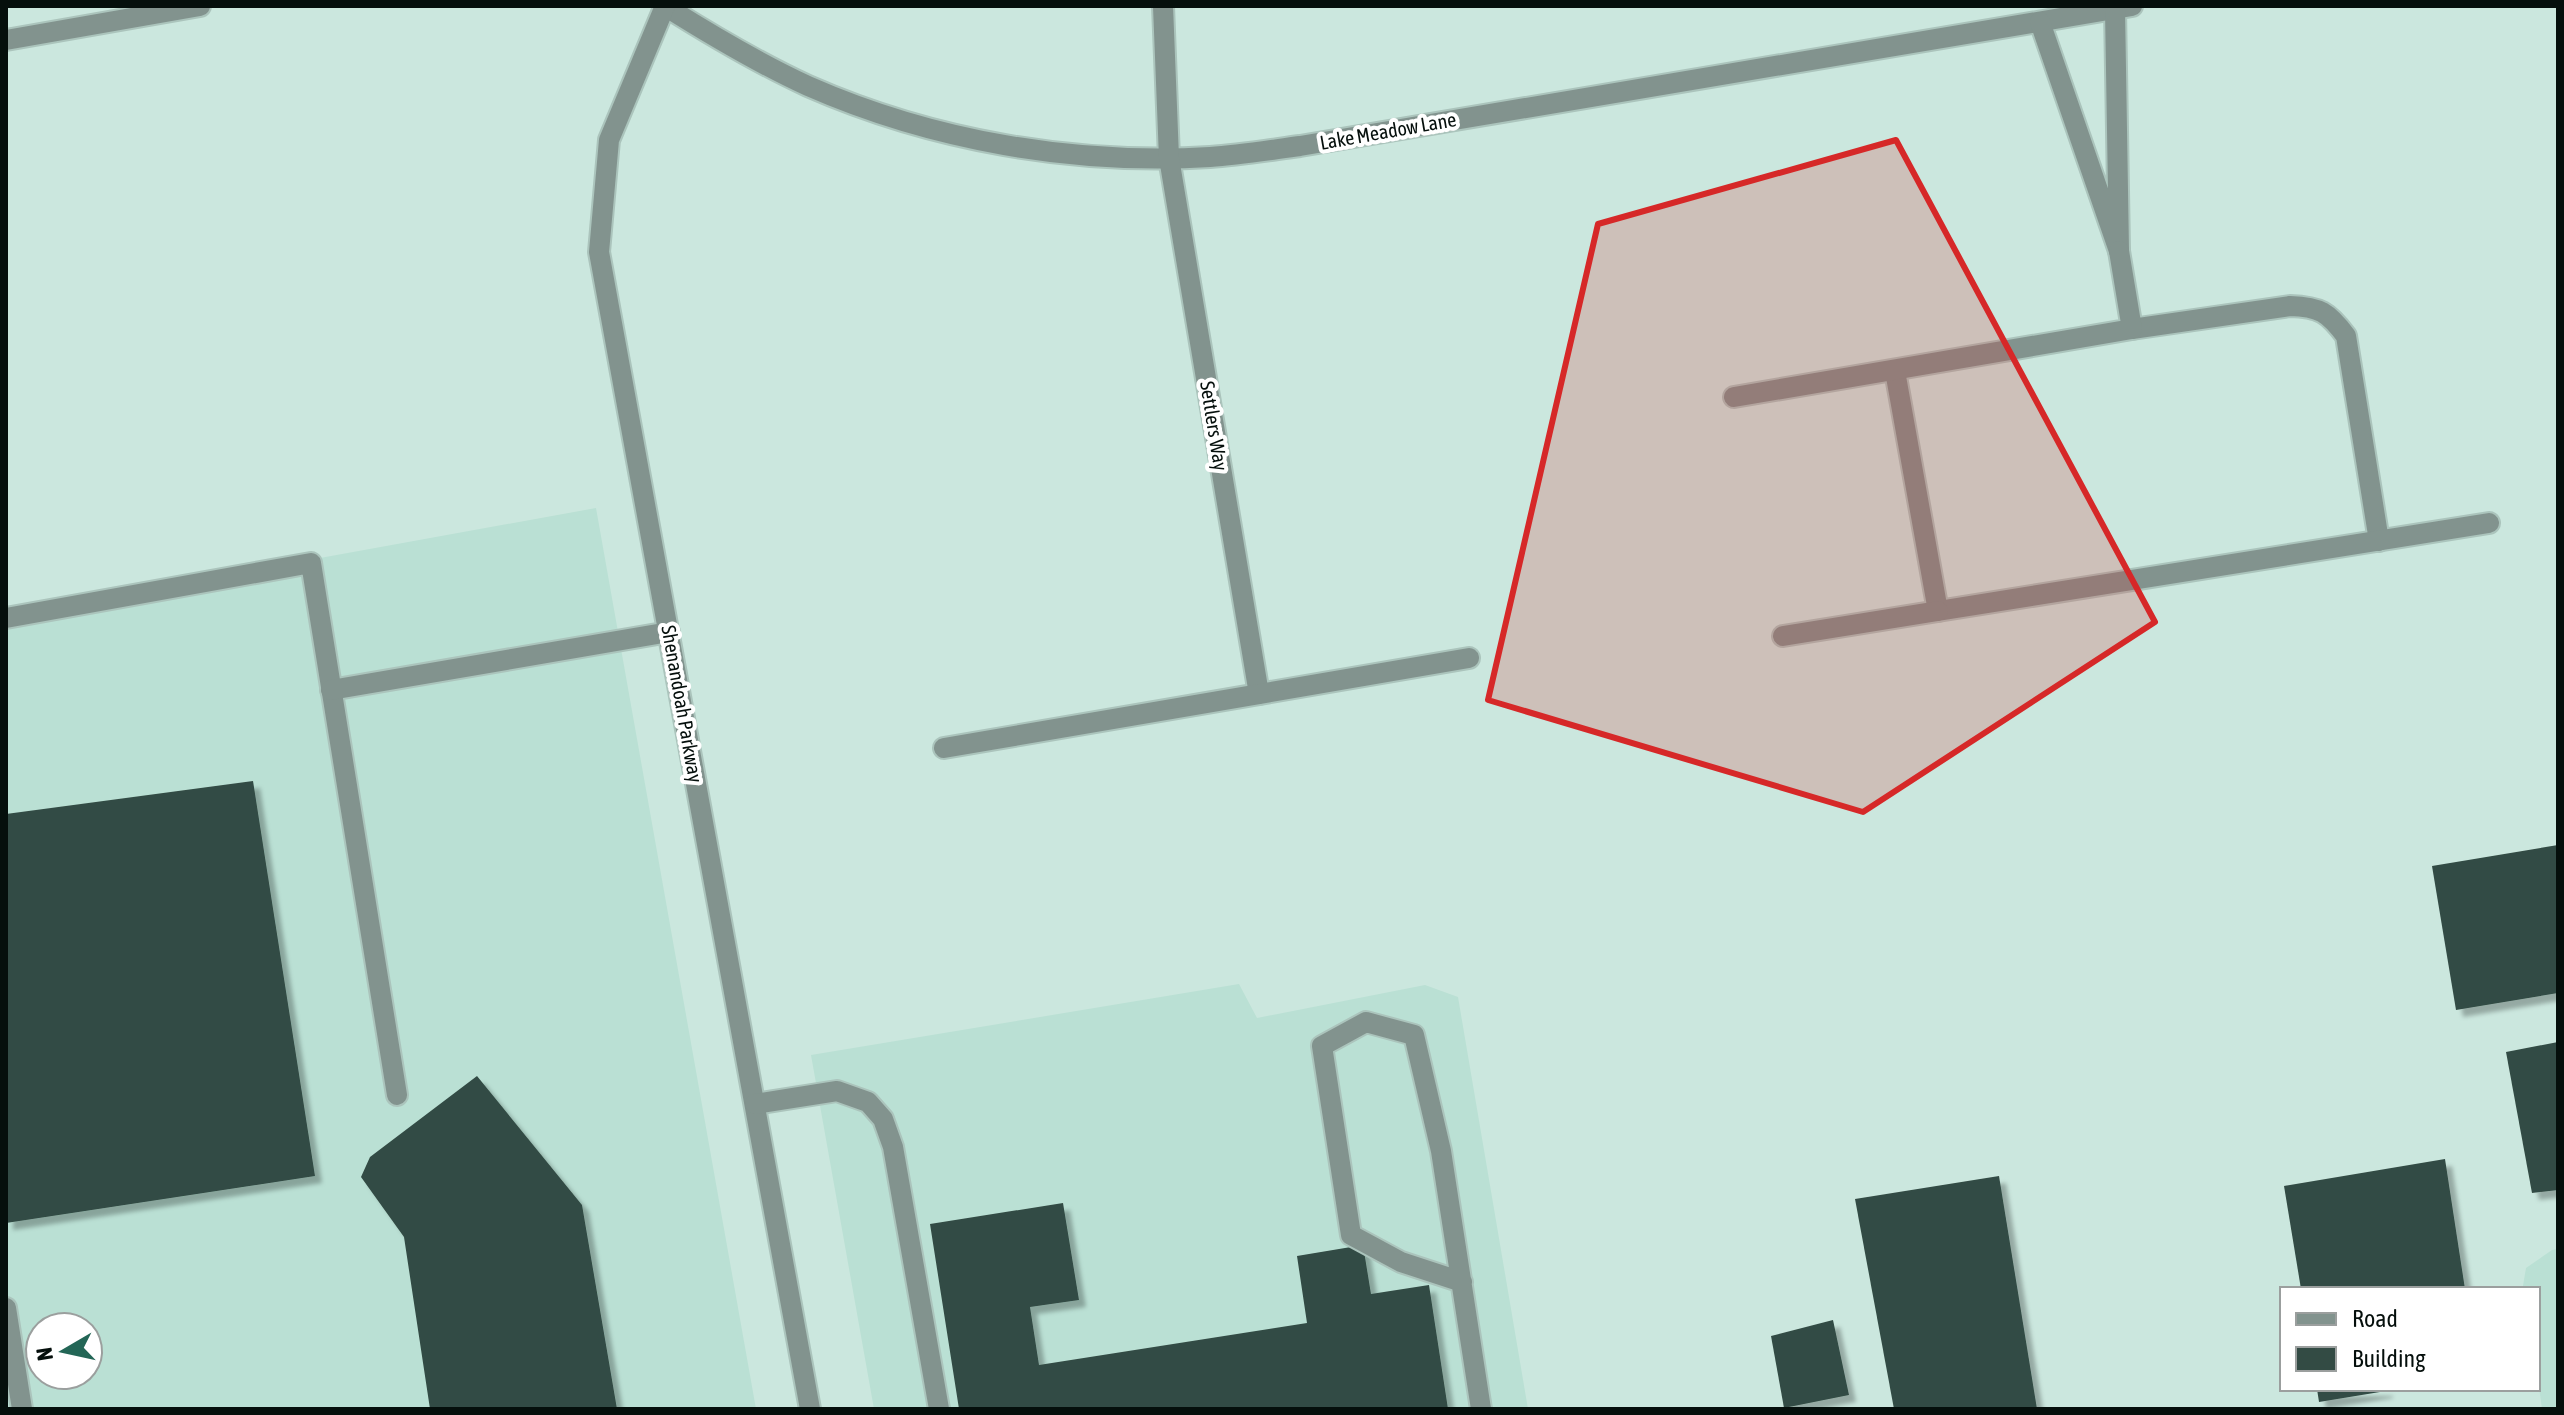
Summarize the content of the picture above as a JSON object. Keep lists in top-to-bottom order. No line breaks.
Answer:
{"streets":{"street":["Lake Meadow Lane","Settlers Way","Shenandoah Parkway"]},"crossings":[["Lake Meadow Lane","Settlers Way"],["Lake Meadow Lane","Shenandoah Parkway"]],"legend":["Road","Building"],"north":"left"}
